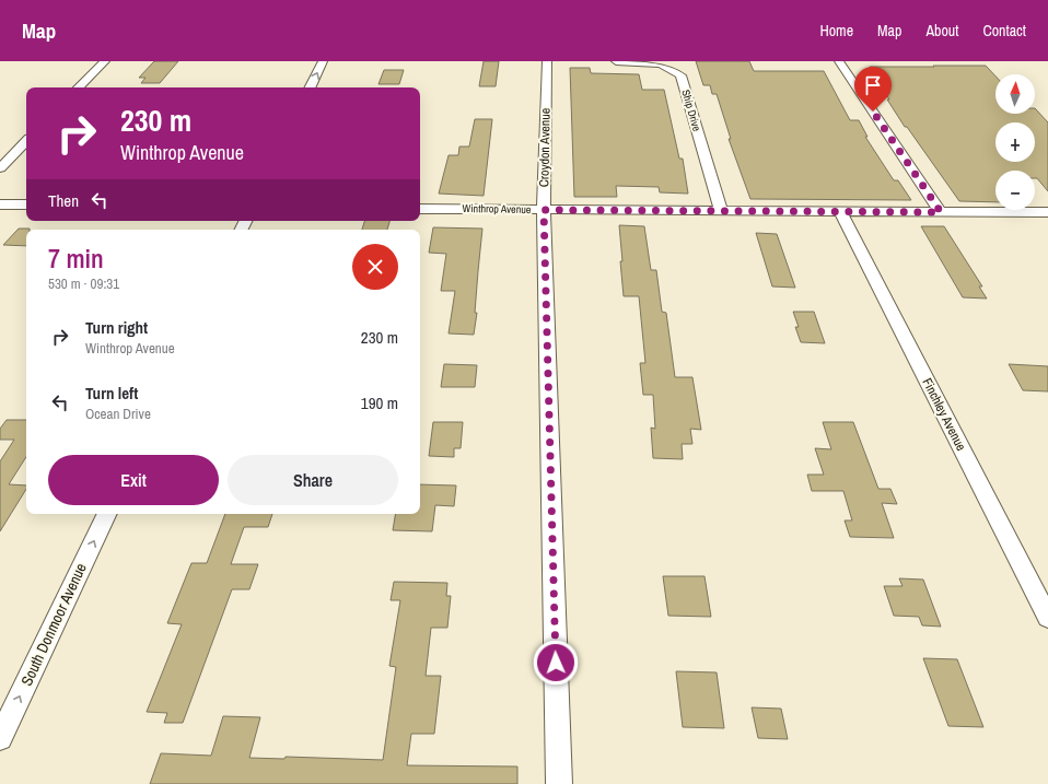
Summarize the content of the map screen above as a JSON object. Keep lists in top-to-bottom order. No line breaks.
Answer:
{"streets":{"street":["Ship Drive","Croydon Avenue","Winthrop Avenue","Finchley Avenue","South Donmoor Avenue"]},"crossings":[["Ship Drive","Winthrop Avenue"],["Croydon Avenue","Winthrop Avenue"],["Winthrop Avenue","Finchley Avenue"]],"one_way":["South Donmoor Avenue"],"north":"top","page":{"header":"Map","nav":["Home","Map","About","Contact"],"map_buttons":["+","−"],"turn":["230 m","Winthrop Avenue"],"then":"Then","heading":["7 min","530 m · 09:31"],"list":[{"name":"Turn right","note":"Winthrop Avenue","value":"230 m"},{"name":"Turn left","note":"Ocean Drive","value":"190 m"}],"buttons":["Exit","Share"]}}
